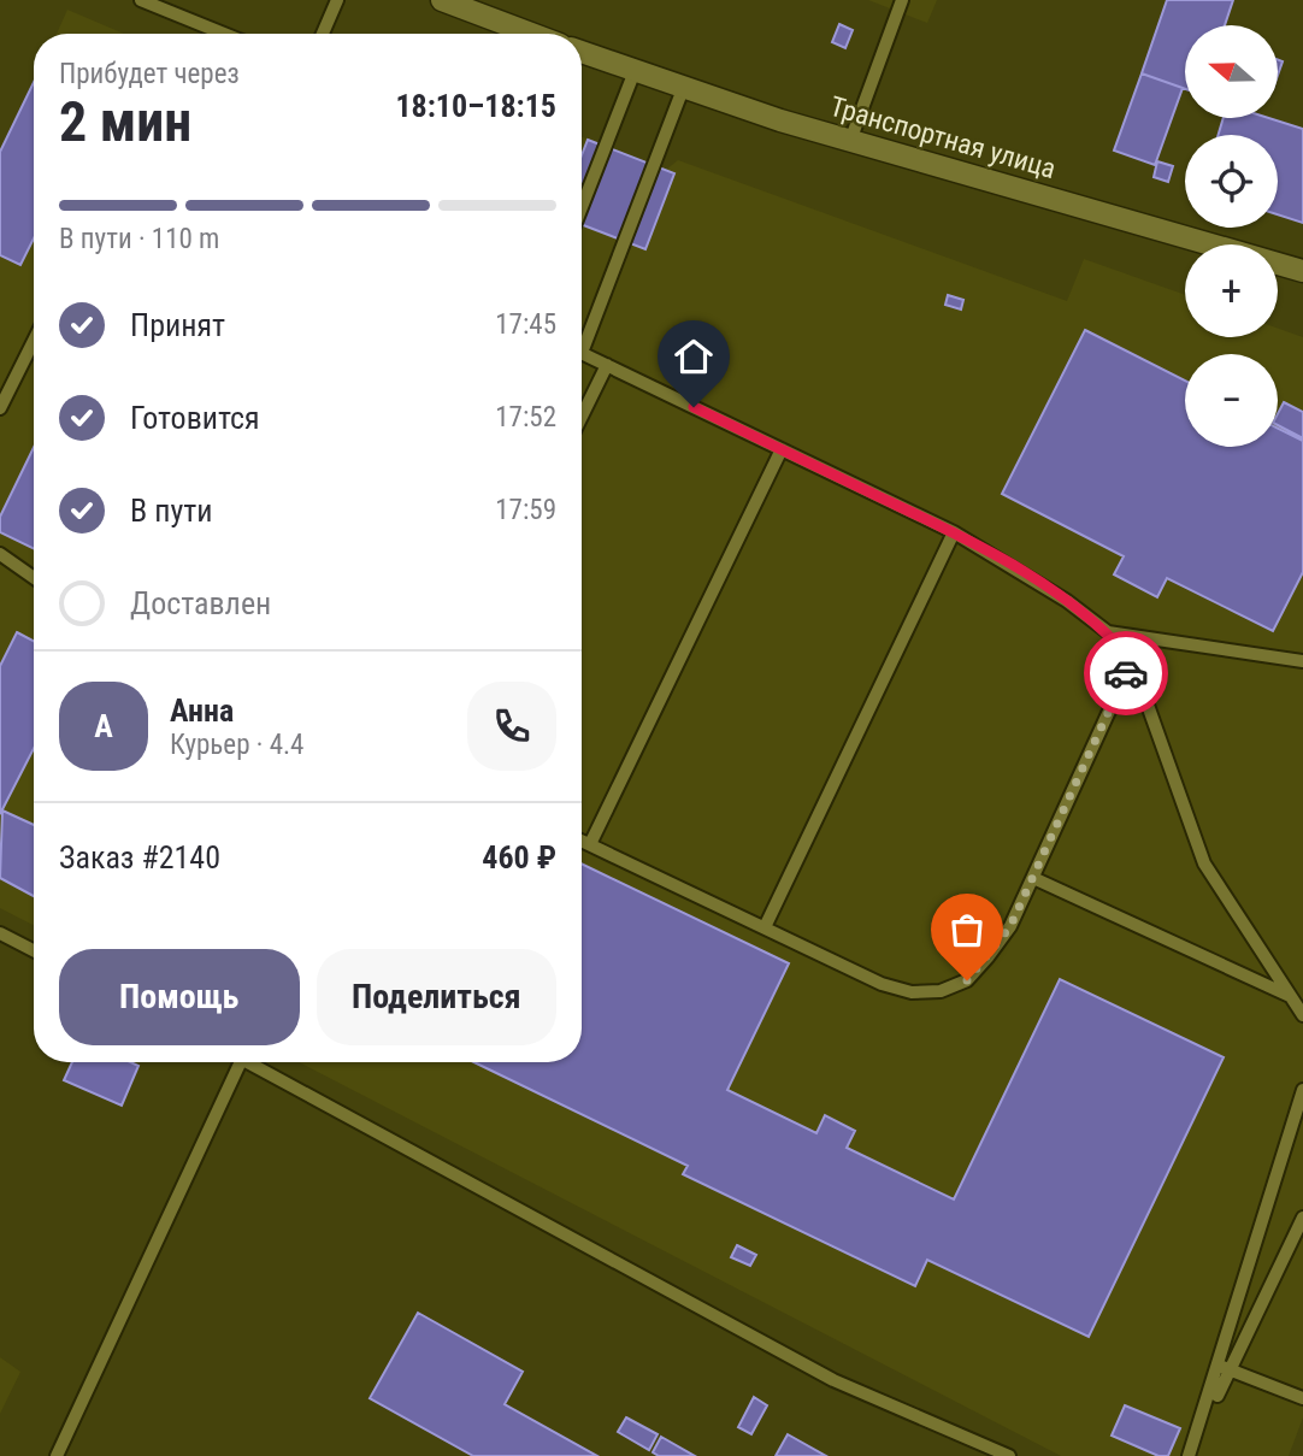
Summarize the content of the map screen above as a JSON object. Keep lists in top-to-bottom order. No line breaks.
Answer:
{"streets":{"street":["Транспортная улица"]},"north":"left","page":{"map_buttons":["+","−"],"heading":["2 мин","Прибудет через","18:10–18:15"],"panel":["Анна","Курьер · 4.4","Заказ #2140","460 ₽"],"bar":"В пути · 110 m","list":[["Принят","17:45"],["Готовится","17:52"],["В пути","17:59"],"Доставлен"],"round":"А","buttons":["Помощь","Поделиться"]}}
